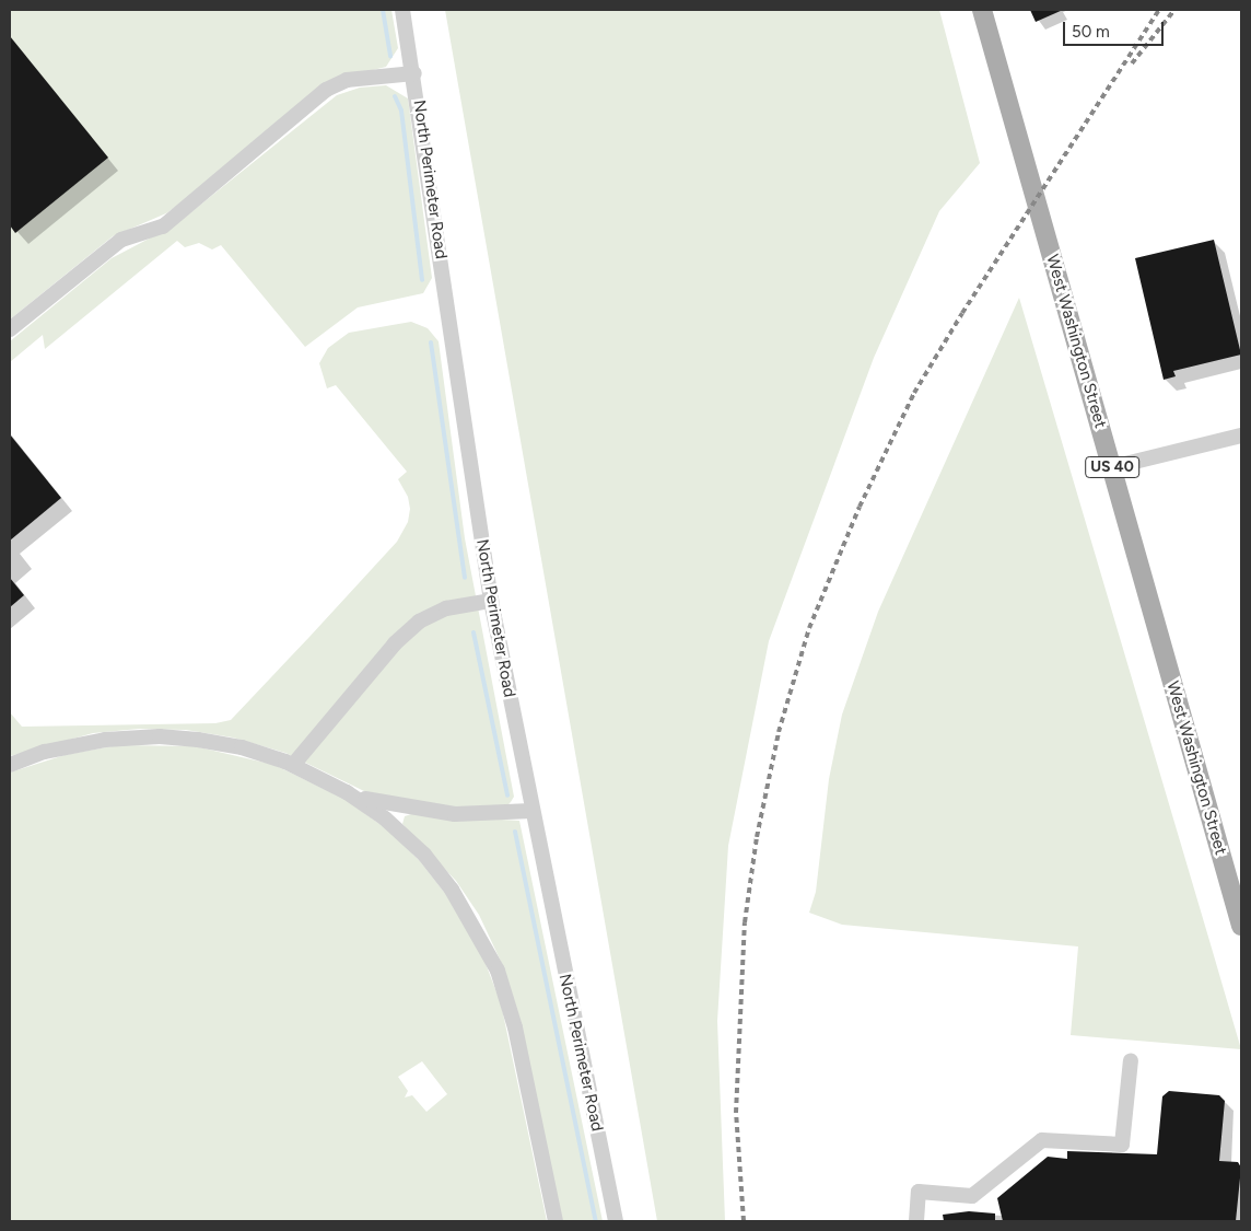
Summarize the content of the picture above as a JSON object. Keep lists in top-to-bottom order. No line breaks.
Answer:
{"streets":{"main road":["West Washington Street","US 40"],"street":["North Perimeter Road"]},"scale_bar":"50 m"}
